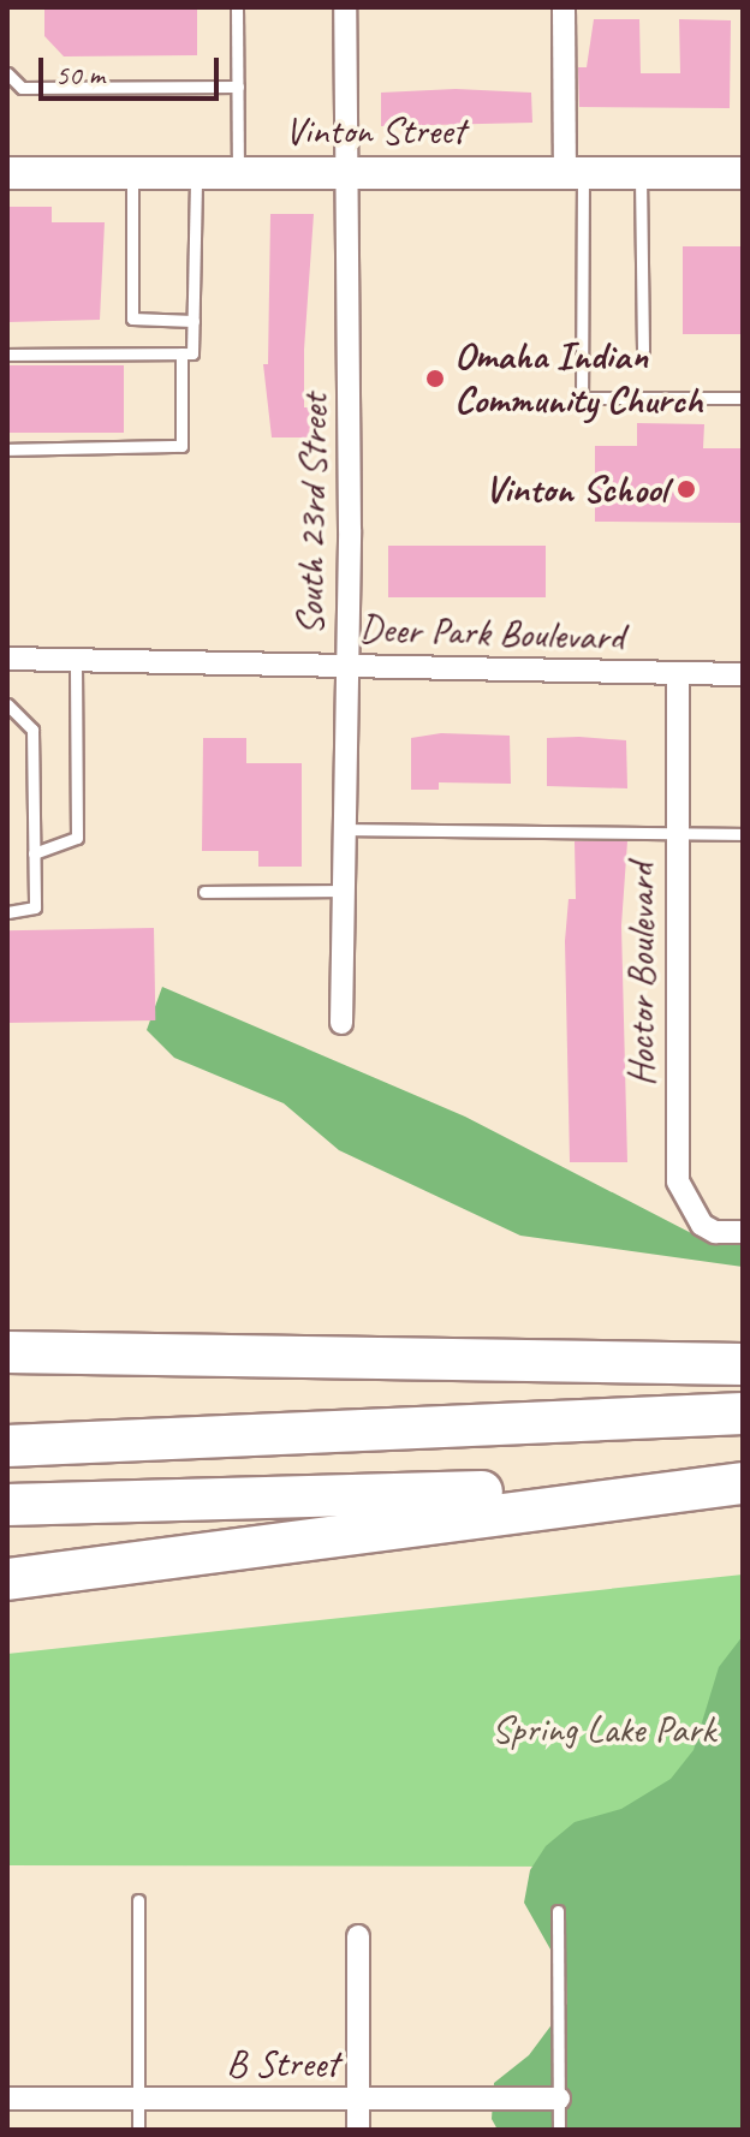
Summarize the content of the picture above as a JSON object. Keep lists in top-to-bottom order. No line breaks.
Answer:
{"streets":{"main road":["Vinton Street"],"street":["South 23rd Street","Deer Park Boulevard","Hoctor Boulevard","B Street"]},"crossings":[["Vinton Street","South 23rd Street"],["South 23rd Street","Deer Park Boulevard"],["Deer Park Boulevard","Hoctor Boulevard"]],"parks":["Spring Lake Park"],"places":["Omaha Indian Community Church","Vinton School"],"scale_bar":"50 m"}
